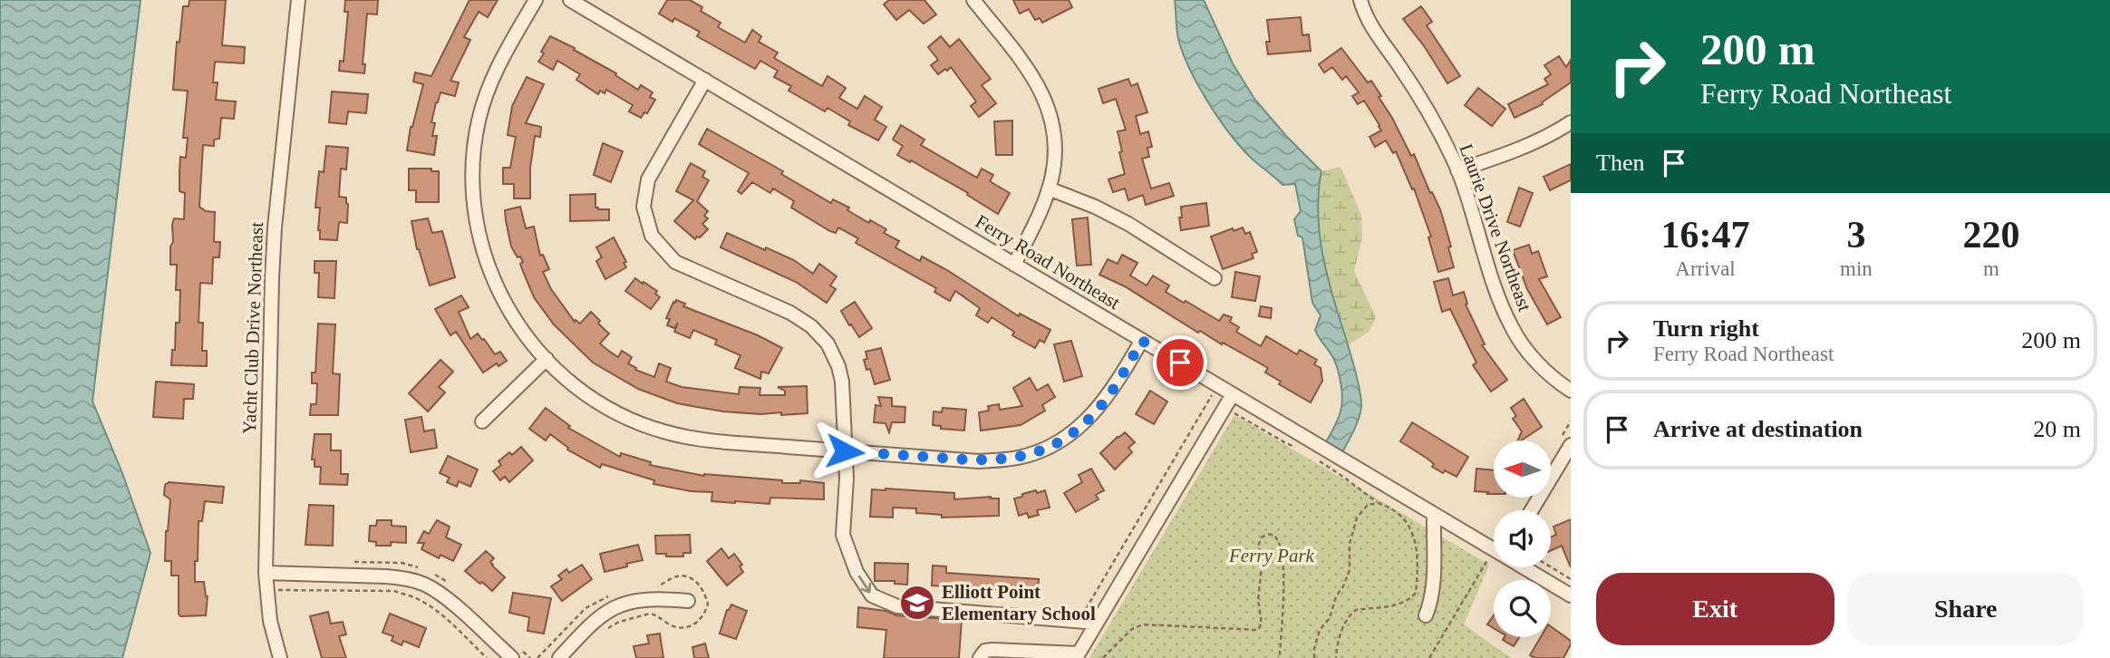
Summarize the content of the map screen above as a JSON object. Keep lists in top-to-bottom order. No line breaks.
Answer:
{"streets":{"street":["Laurie Drive Northeast","Ferry Road Northeast","Yacht Club Drive Northeast"]},"parks":["Ferry Park"],"places":{"school or university":["Elliott Point Elementary School"]},"north":"left","page":{"turn":["200 m","Ferry Road Northeast"],"then":"Then","eta":["16:47","Arrival","3","min","220","m"],"list":[{"name":"Turn right","note":"Ferry Road Northeast","value":"200 m"},{"name":"Arrive at destination","value":"20 m"}],"buttons":["Exit","Share"]}}
